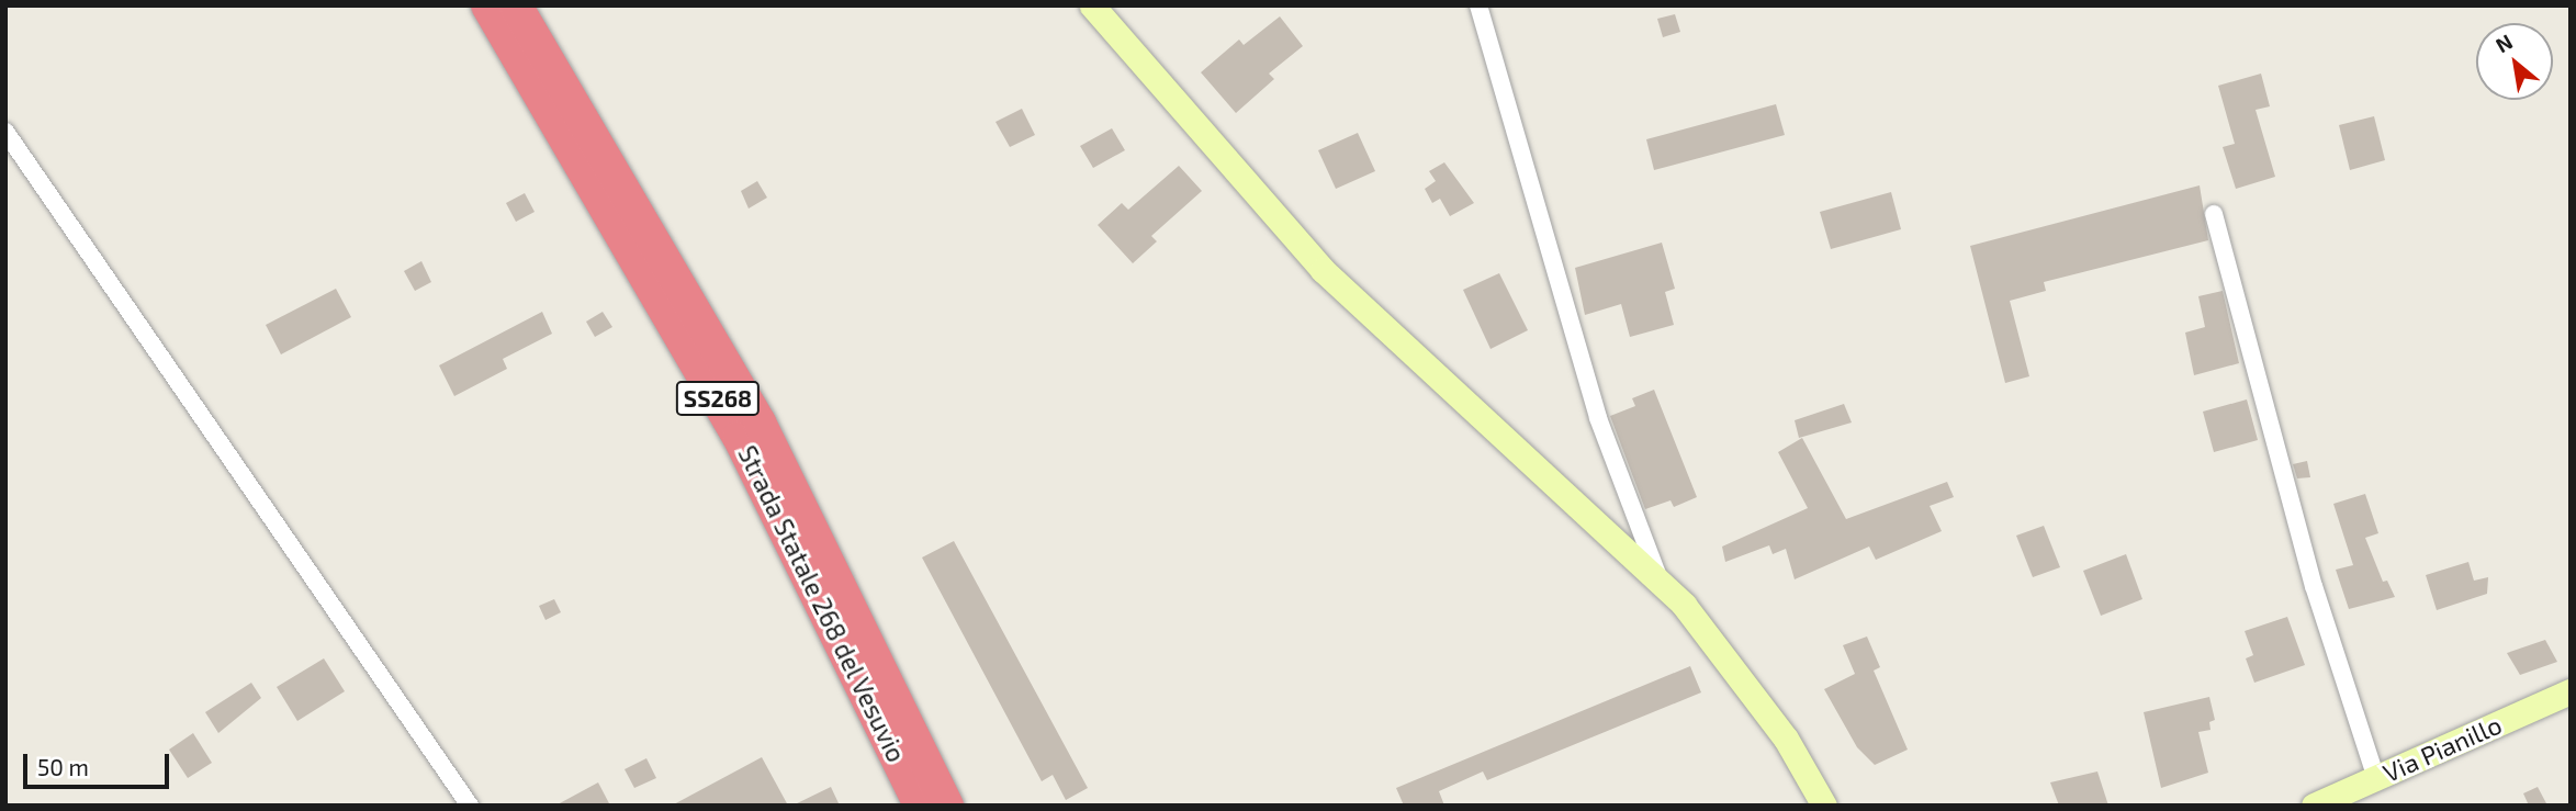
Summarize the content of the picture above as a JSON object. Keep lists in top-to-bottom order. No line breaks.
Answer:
{"streets":{"highway":["SS268","Strada Statale 268 del Vesuvio"],"street":["Via Pianillo"]},"scale_bar":"50 m","north":"top left"}
